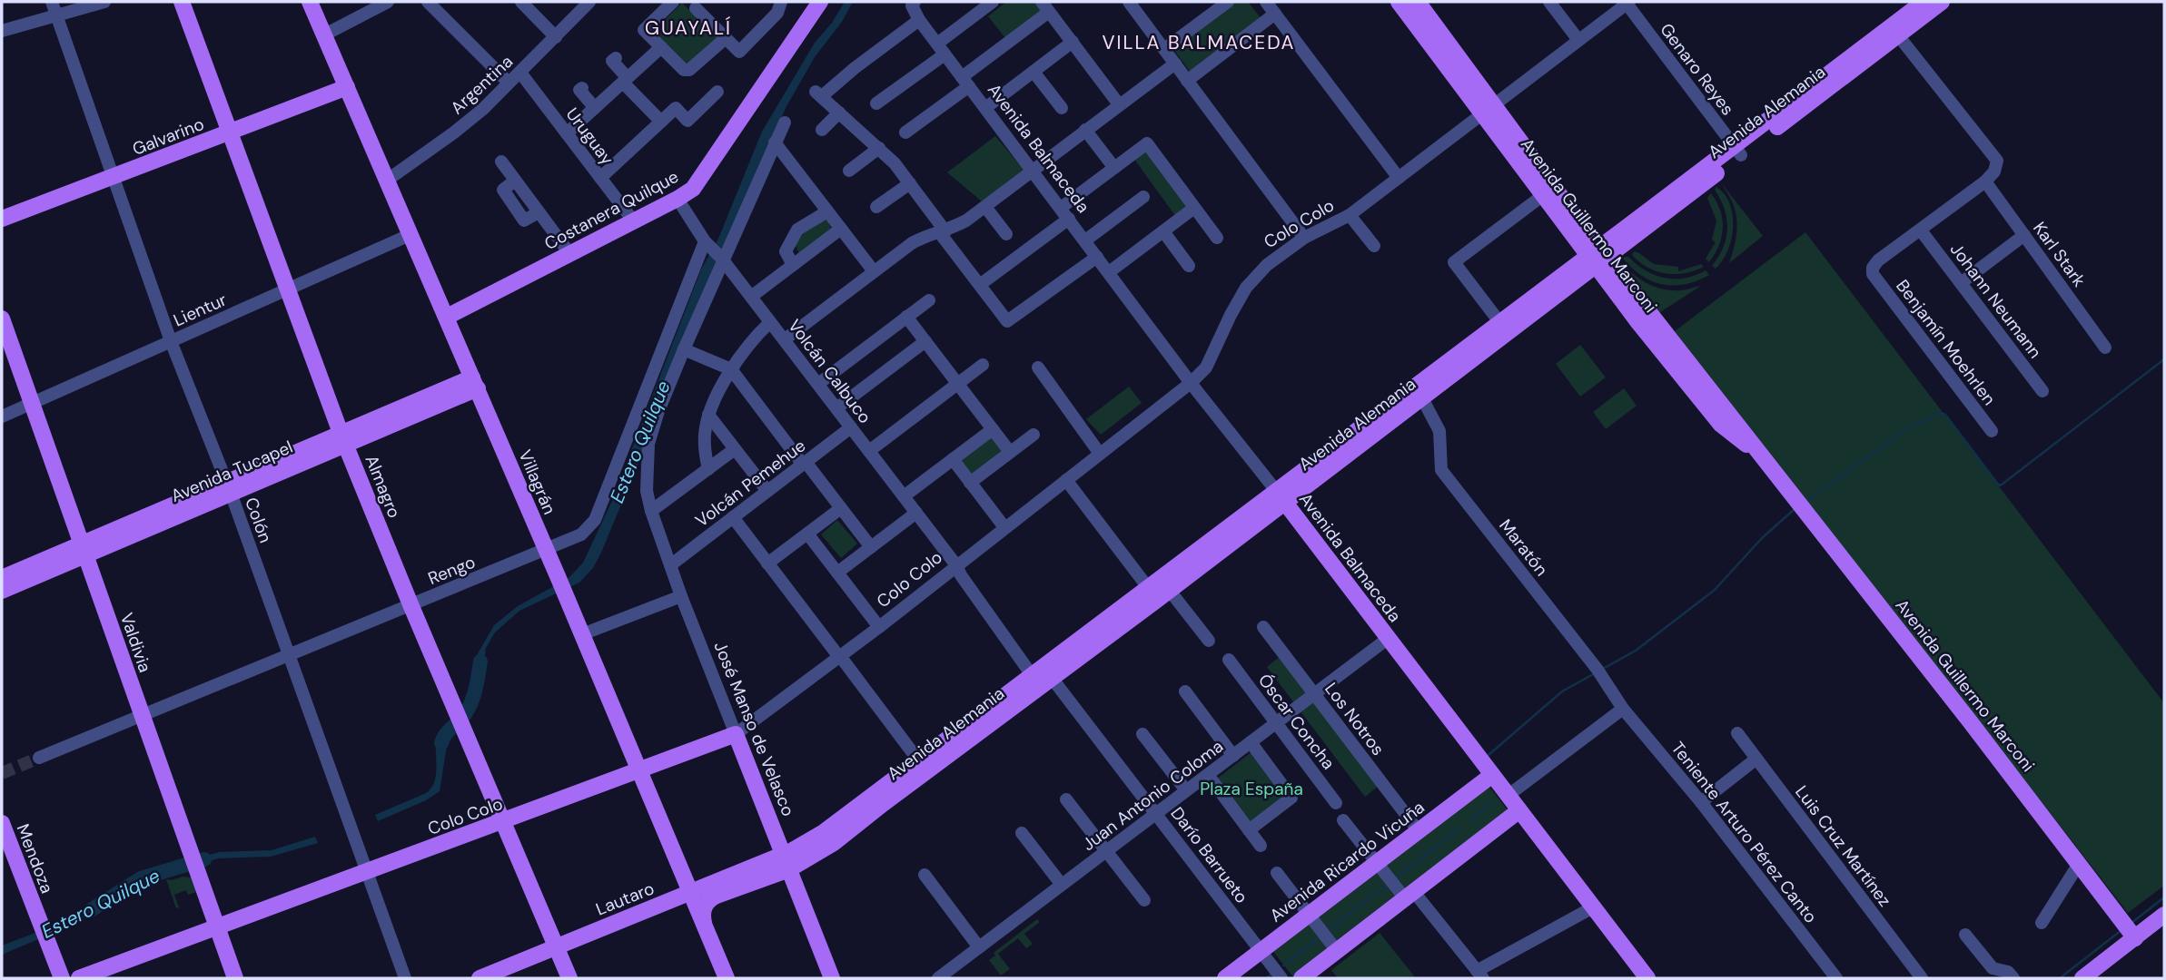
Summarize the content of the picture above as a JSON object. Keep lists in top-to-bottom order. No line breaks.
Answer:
{"streets":{"main road":["Avenida Alemania","Galvarino","Avenida Balmaceda","Costanera Quilque","Colo Colo","Avenida Guillermo Marconi","Avenida Tucapel","Villagrán","Almagro","Valdivia","José Manso de Velasco","Mendoza","Avenida Ricardo Vicuña","Lautaro"],"street":["Genaro Reyes","Argentina","Uruguay","Karl Stark","Johann Neumann","Lientur","Benjamín Moehrlen","Volcán Calbuco","Volcán Pemehue","Colón","Maratón","Rengo","Los Notros","Óscar Concha","Juan Antonio Coloma","Teniente Arturo Pérez Canto","Luis Cruz Martínez","Darío Barrueto"]},"crossings":[["Genaro Reyes","Avenida Alemania"],["Genaro Reyes","Colo Colo"],["Argentina","Uruguay"],["Argentina","Villagrán"],["Avenida Alemania","Avenida Balmaceda"],["Avenida Alemania","Avenida Guillermo Marconi"],["Avenida Alemania","Volcán Calbuco"],["Avenida Alemania","Maratón"],["Avenida Alemania","José Manso de Velasco"],["Avenida Alemania","Darío Barrueto"],["Avenida Alemania","Lautaro"],["Galvarino","Villagrán"],["Galvarino","Almagro"],["Galvarino","Colón"],["Uruguay","Costanera Quilque"],["Avenida Balmaceda","Colo Colo"],["Avenida Balmaceda","Juan Antonio Coloma"],["Avenida Balmaceda","Avenida Ricardo Vicuña"],["Costanera Quilque","Volcán Calbuco"],["Costanera Quilque","Villagrán"],["Colo Colo","Avenida Guillermo Marconi"],["Colo Colo","Volcán Calbuco"],["Colo Colo","Villagrán"],["Colo Colo","Almagro"],["Colo Colo","Colón"],["Colo Colo","Valdivia"],["Colo Colo","José Manso de Velasco"],["Johann Neumann","Benjamín Moehrlen"],["Lientur","Villagrán"],["Lientur","Almagro"],["Lientur","Colón"],["Lientur","Valdivia"],["Volcán Calbuco","Volcán Pemehue"],["Volcán Calbuco","Rengo"],["Avenida Tucapel","Villagrán"],["Avenida Tucapel","Almagro"],["Avenida Tucapel","Colón"],["Avenida Tucapel","Valdivia"],["Villagrán","Rengo"],["Villagrán","Lautaro"],["Volcán Pemehue","José Manso de Velasco"],["Almagro","Rengo"],["Almagro","Lautaro"],["Colón","Rengo"],["Maratón","Teniente Arturo Pérez Canto"],["Rengo","Valdivia"],["Rengo","José Manso de Velasco"],["Los Notros","Juan Antonio Coloma"],["Los Notros","Avenida Ricardo Vicuña"],["Óscar Concha","Juan Antonio Coloma"],["José Manso de Velasco","Lautaro"],["Juan Antonio Coloma","Darío Barrueto"],["Darío Barrueto","Avenida Ricardo Vicuña"]],"districts":["GUAYALÍ","VILLA BALMACEDA"],"water":["Estero Quilque"],"parks":["Plaza España"]}
